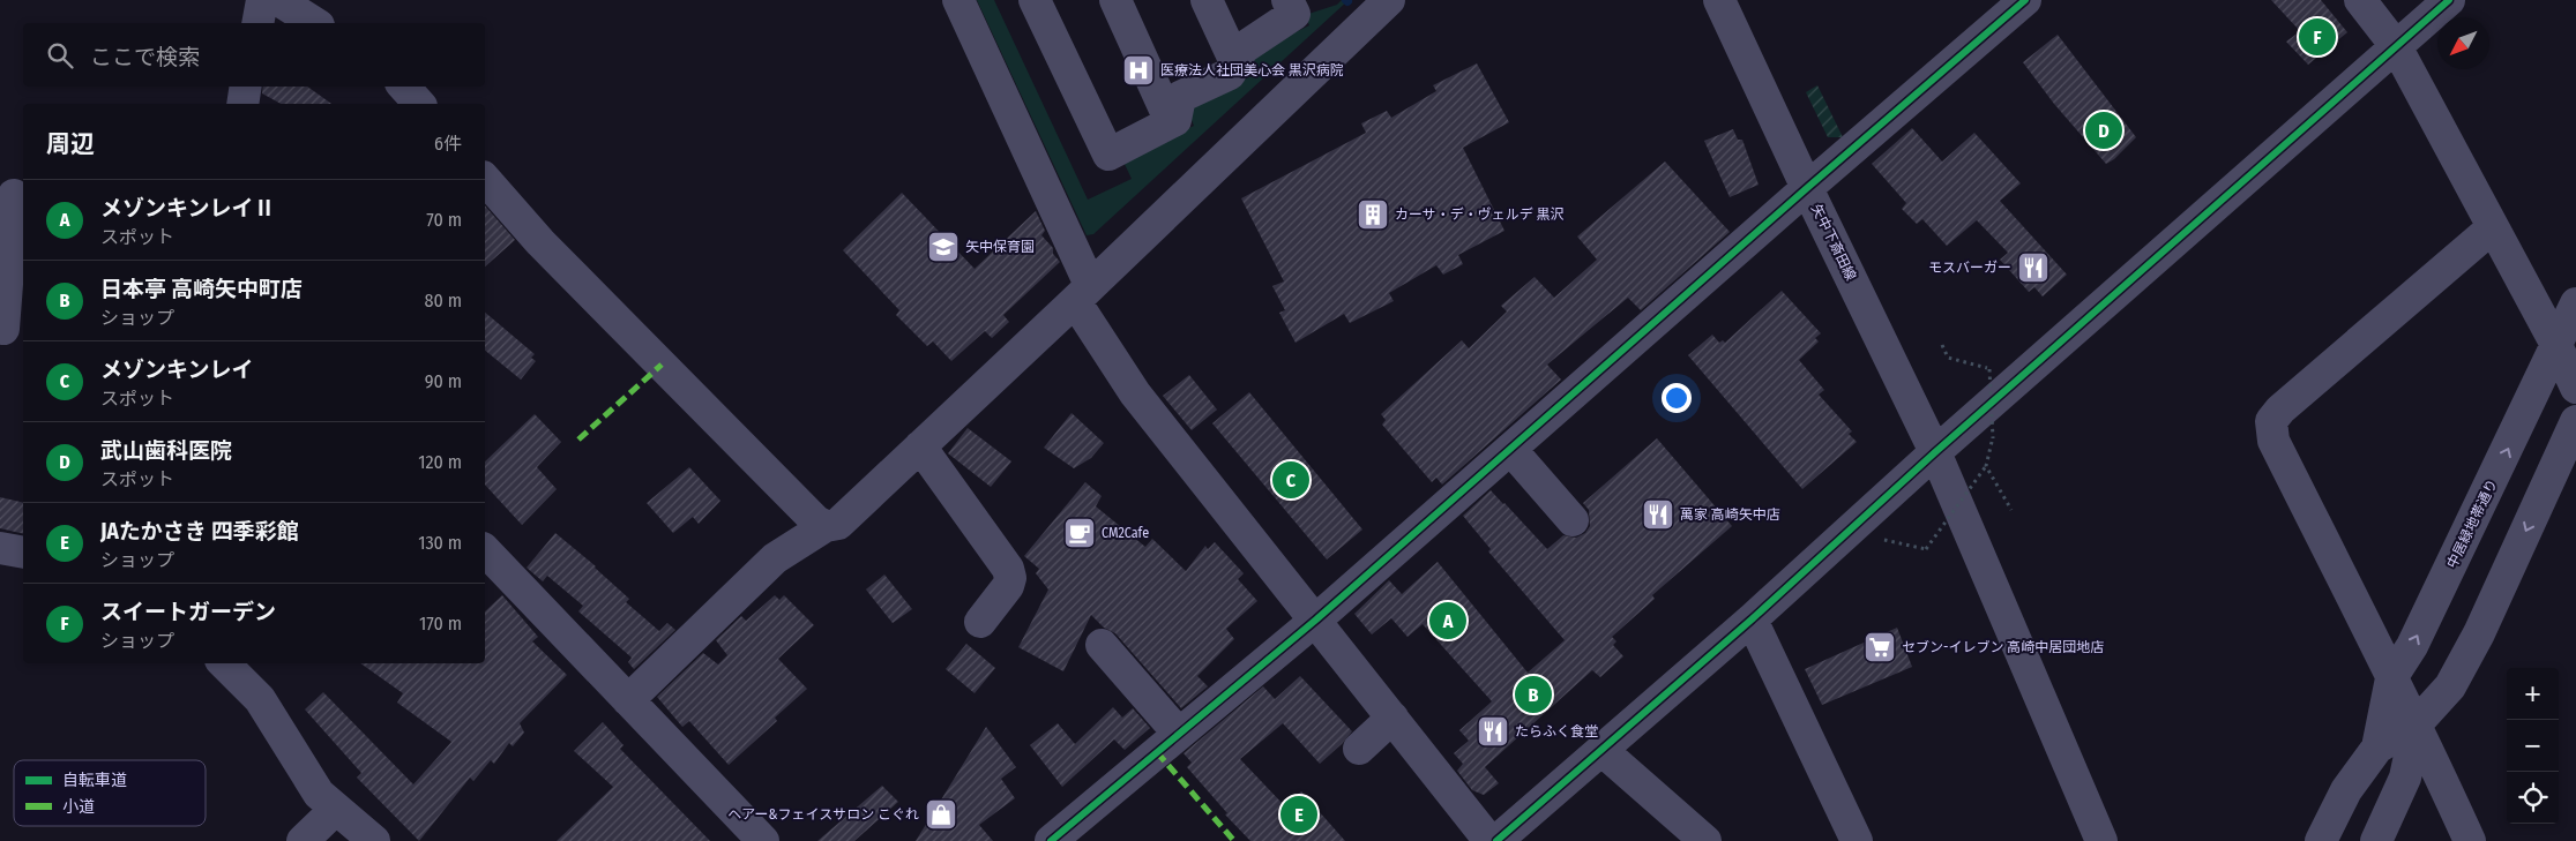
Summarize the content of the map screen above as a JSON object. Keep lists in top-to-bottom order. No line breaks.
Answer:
{"streets":{"street":["矢中下斎田線","中居緑地帯通り"]},"places":{"hospital":["医療法人社団美心会 黒沢病院"],"building":["カーサ・デ・ヴェルデ 黒沢"],"school or university":["矢中保育園"],"restaurant":["モスバーガー","萬家 高崎矢中店","たらふく食堂"],"cafe":["CM2Cafe"],"supermarket":["セブン-イレブン 高崎中居団地店"],"shop":["ヘアー&フェイスサロン こぐれ"]},"legend":["自転車道","小道"],"north":"bottom left","page":{"pins":["F","D","C","A","B","E"],"search":"ここで検索","heading":["周辺","6件"],"list":[{"mark":"A","name":"メゾンキンレイⅡ","note":"スポット","value":"70 m"},{"mark":"B","name":"日本亭 高崎矢中町店","note":"ショップ","value":"80 m"},{"mark":"C","name":"メゾンキンレイ","note":"スポット","value":"90 m"},{"mark":"D","name":"武山歯科医院","note":"スポット","value":"120 m"},{"mark":"E","name":"JAたかさき 四季彩館","note":"ショップ","value":"130 m"},{"mark":"F","name":"スイートガーデン","note":"ショップ","value":"170 m"}],"map_buttons":["+","−"]}}
